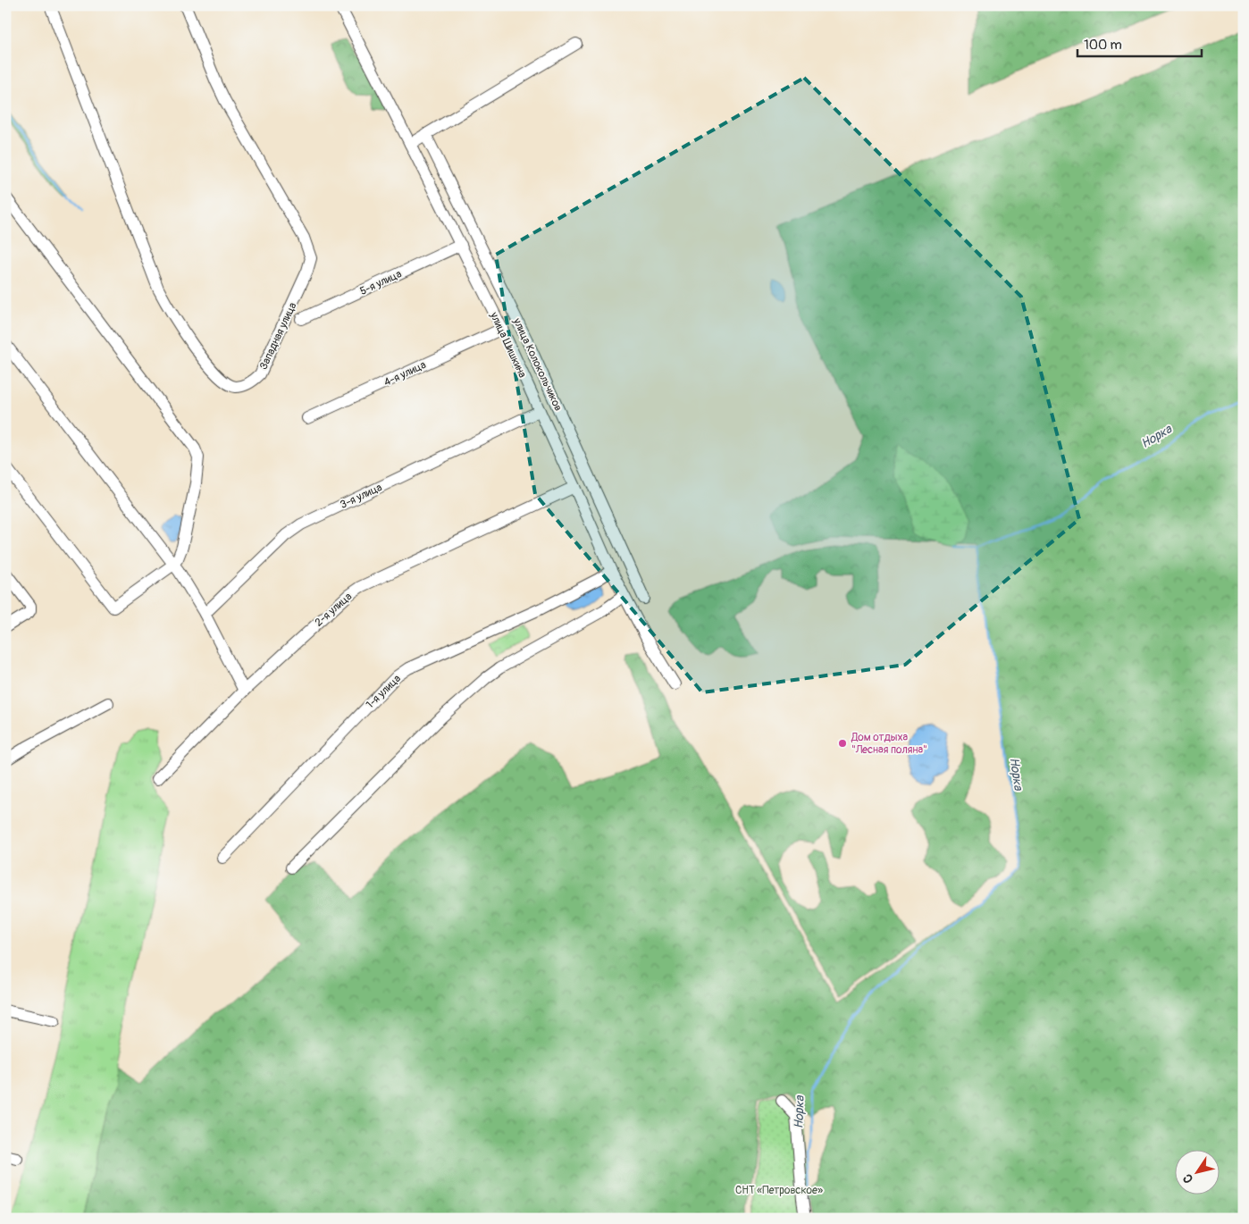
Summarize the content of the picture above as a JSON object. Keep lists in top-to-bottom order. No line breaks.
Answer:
{"streets":{"street":["5-я улица","Западная улица","улица Шишкина","улица Колокольчиков","4-я улица","3-я улица","2-я улица","1-я улица"]},"crossings":[["5-я улица","улица Шишкина"],["улица Шишкина","4-я улица"],["улица Шишкина","3-я улица"],["улица Шишкина","2-я улица"],["улица Шишкина","1-я улица"]],"water":["Норка"],"parks":["СНТ «Петровское»"],"places":["Дом отдыха \"Лесная поляна\""],"scale_bar":"100 m","north":"bottom left"}
